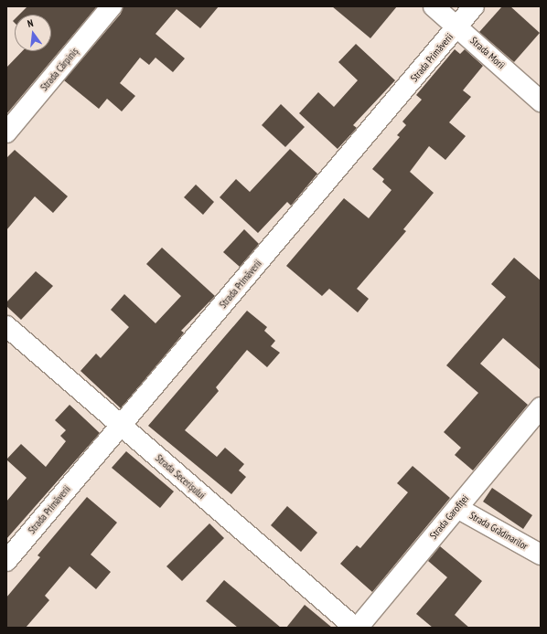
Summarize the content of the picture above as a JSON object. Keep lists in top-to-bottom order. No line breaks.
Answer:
{"streets":{"street":["Strada Morii","Strada Primăverii","Strada Cărpiniș","Strada Secerișului","Strada Garofiței","Strada Grădinarilor"]},"crossings":[["Strada Morii","Strada Primăverii"],["Strada Primăverii","Strada Secerișului"],["Strada Secerișului","Strada Garofiței"],["Strada Garofiței","Strada Grădinarilor"]],"north":"top"}
